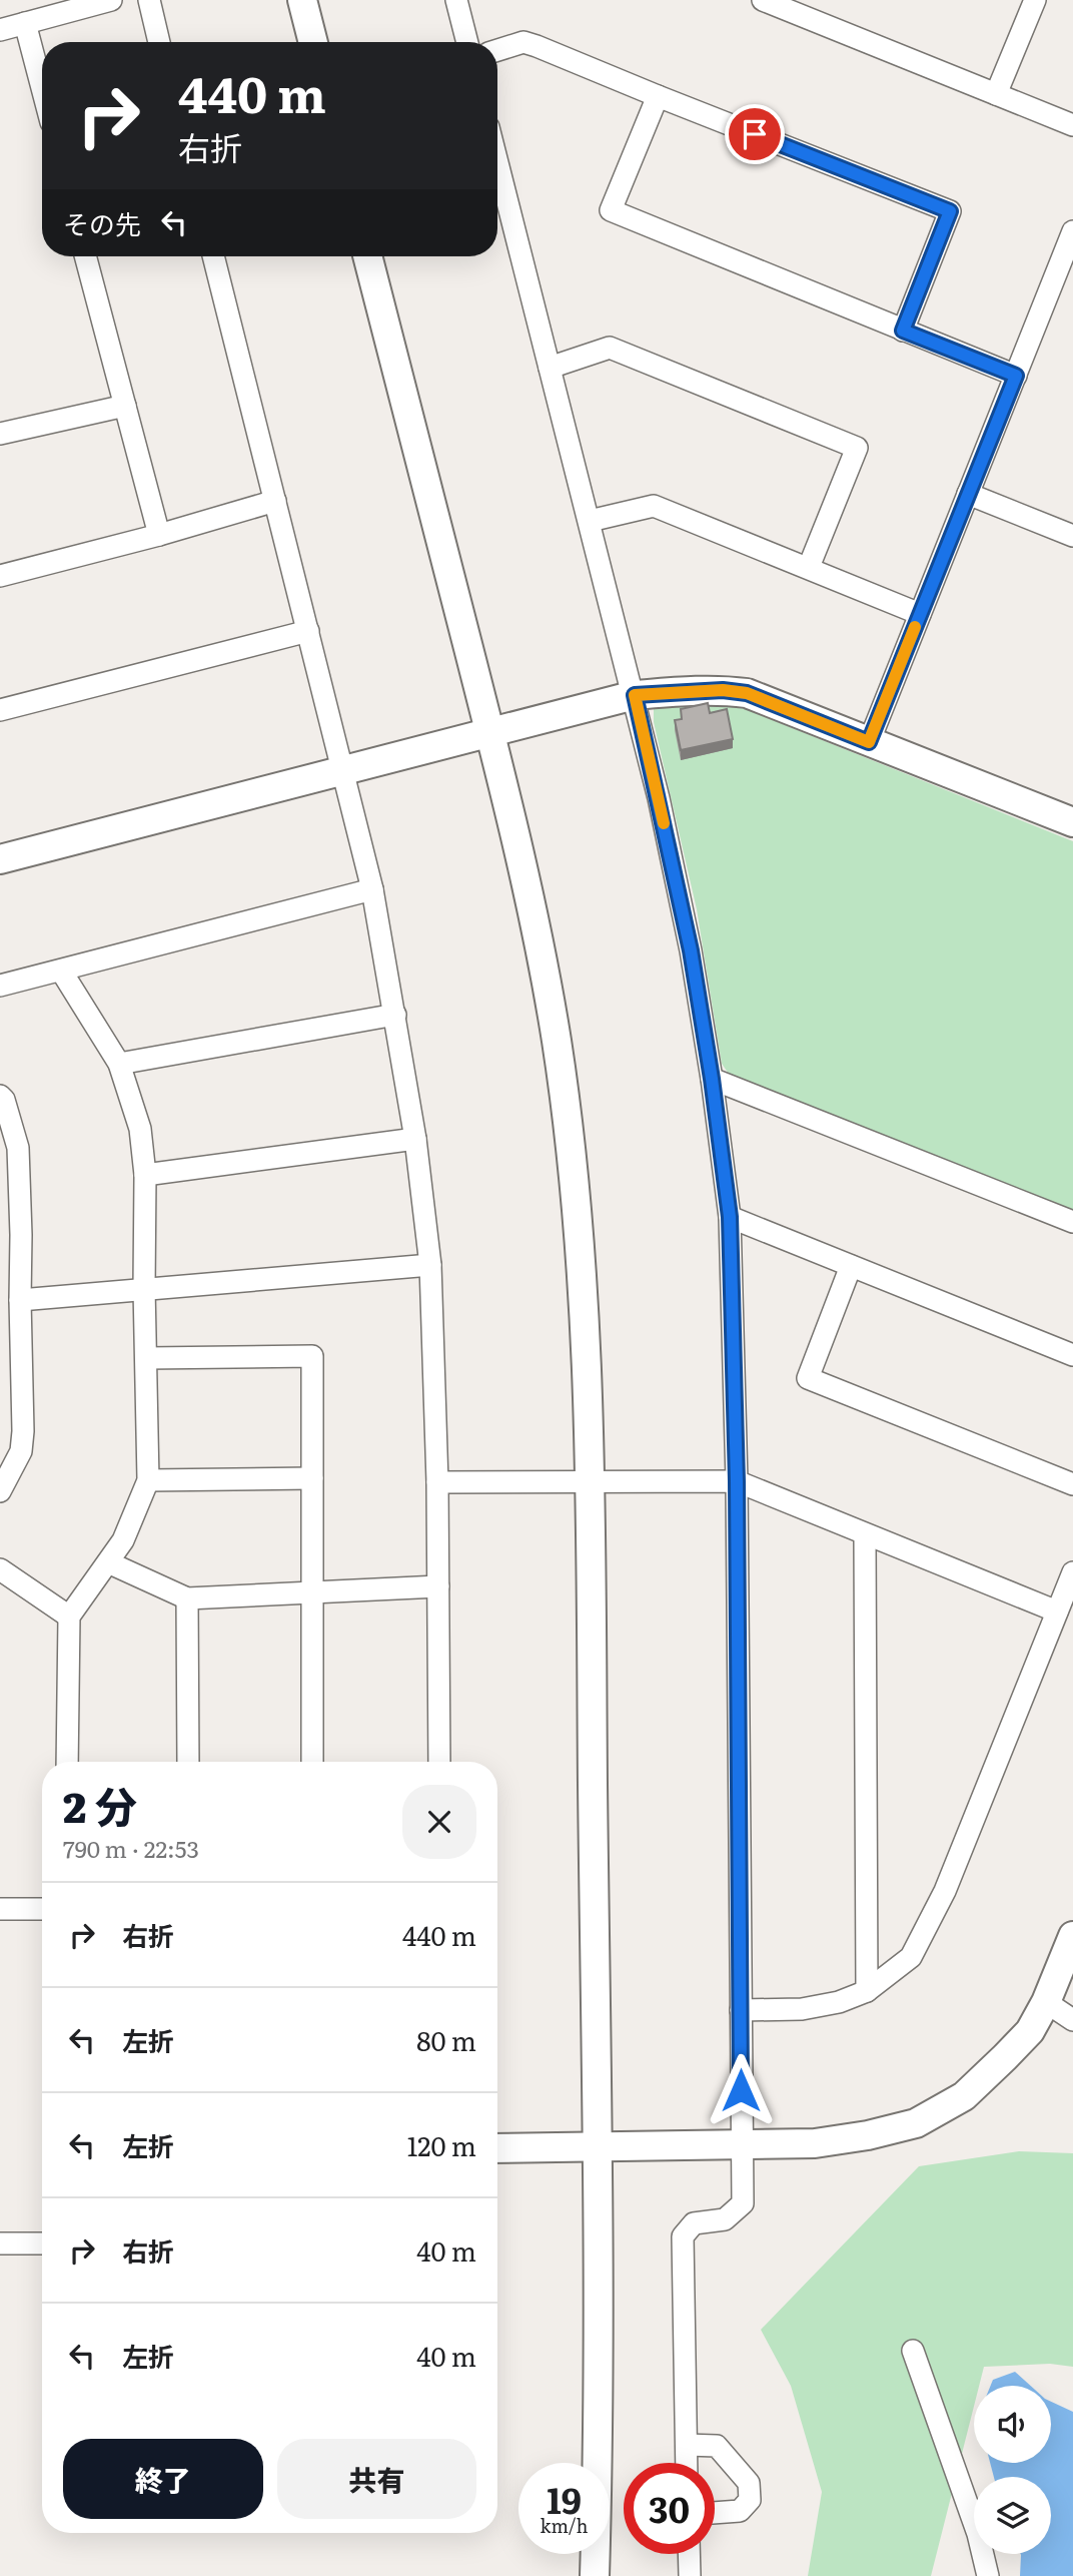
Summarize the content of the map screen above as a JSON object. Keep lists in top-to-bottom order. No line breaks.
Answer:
{"page":{"turn":["440 m","右折"],"then":"その先","heading":["2 分","790 m · 22:53"],"list":[{"name":"右折","value":"440 m"},{"name":"左折","value":"80 m"},{"name":"左折","value":"120 m"},{"name":"右折","value":"40 m"},{"name":"左折","value":"40 m"}],"buttons":["終了","共有"],"speed":"19 km/h","limit":"30"}}
